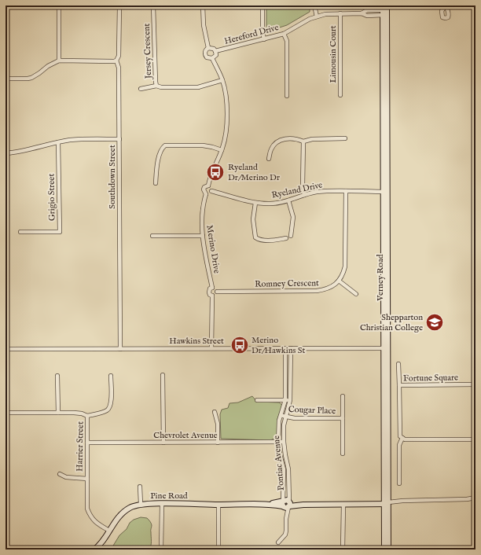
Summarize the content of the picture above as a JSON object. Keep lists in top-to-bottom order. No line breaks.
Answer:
{"streets":{"street":["Hereford Drive","Jersey Crescent","Limousin Court","Southdown Street","Ryeland Drive","Grigio Street","Merino Drive","Verney Road","Romney Crescent","Hawkins Street","Fortune Square","Cougar Place","Chevrolet Avenue","Harrier Street","Pontiac Avenue","Pine Road"]},"crossings":[["Hereford Drive","Limousin Court"],["Hereford Drive","Verney Road"],["Southdown Street","Hawkins Street"],["Ryeland Drive","Merino Drive"],["Ryeland Drive","Verney Road"],["Merino Drive","Romney Crescent"],["Verney Road","Hawkins Street"],["Verney Road","Pine Road"],["Hawkins Street","Pontiac Avenue"],["Cougar Place","Pontiac Avenue"],["Chevrolet Avenue","Harrier Street"],["Chevrolet Avenue","Pontiac Avenue"],["Harrier Street","Pine Road"],["Pontiac Avenue","Pine Road"]],"places":{"bus stop":["Ryeland Dr/Merino Dr","Merino Dr/Hawkins St"],"school or university":["Shepparton Christian College"]}}
